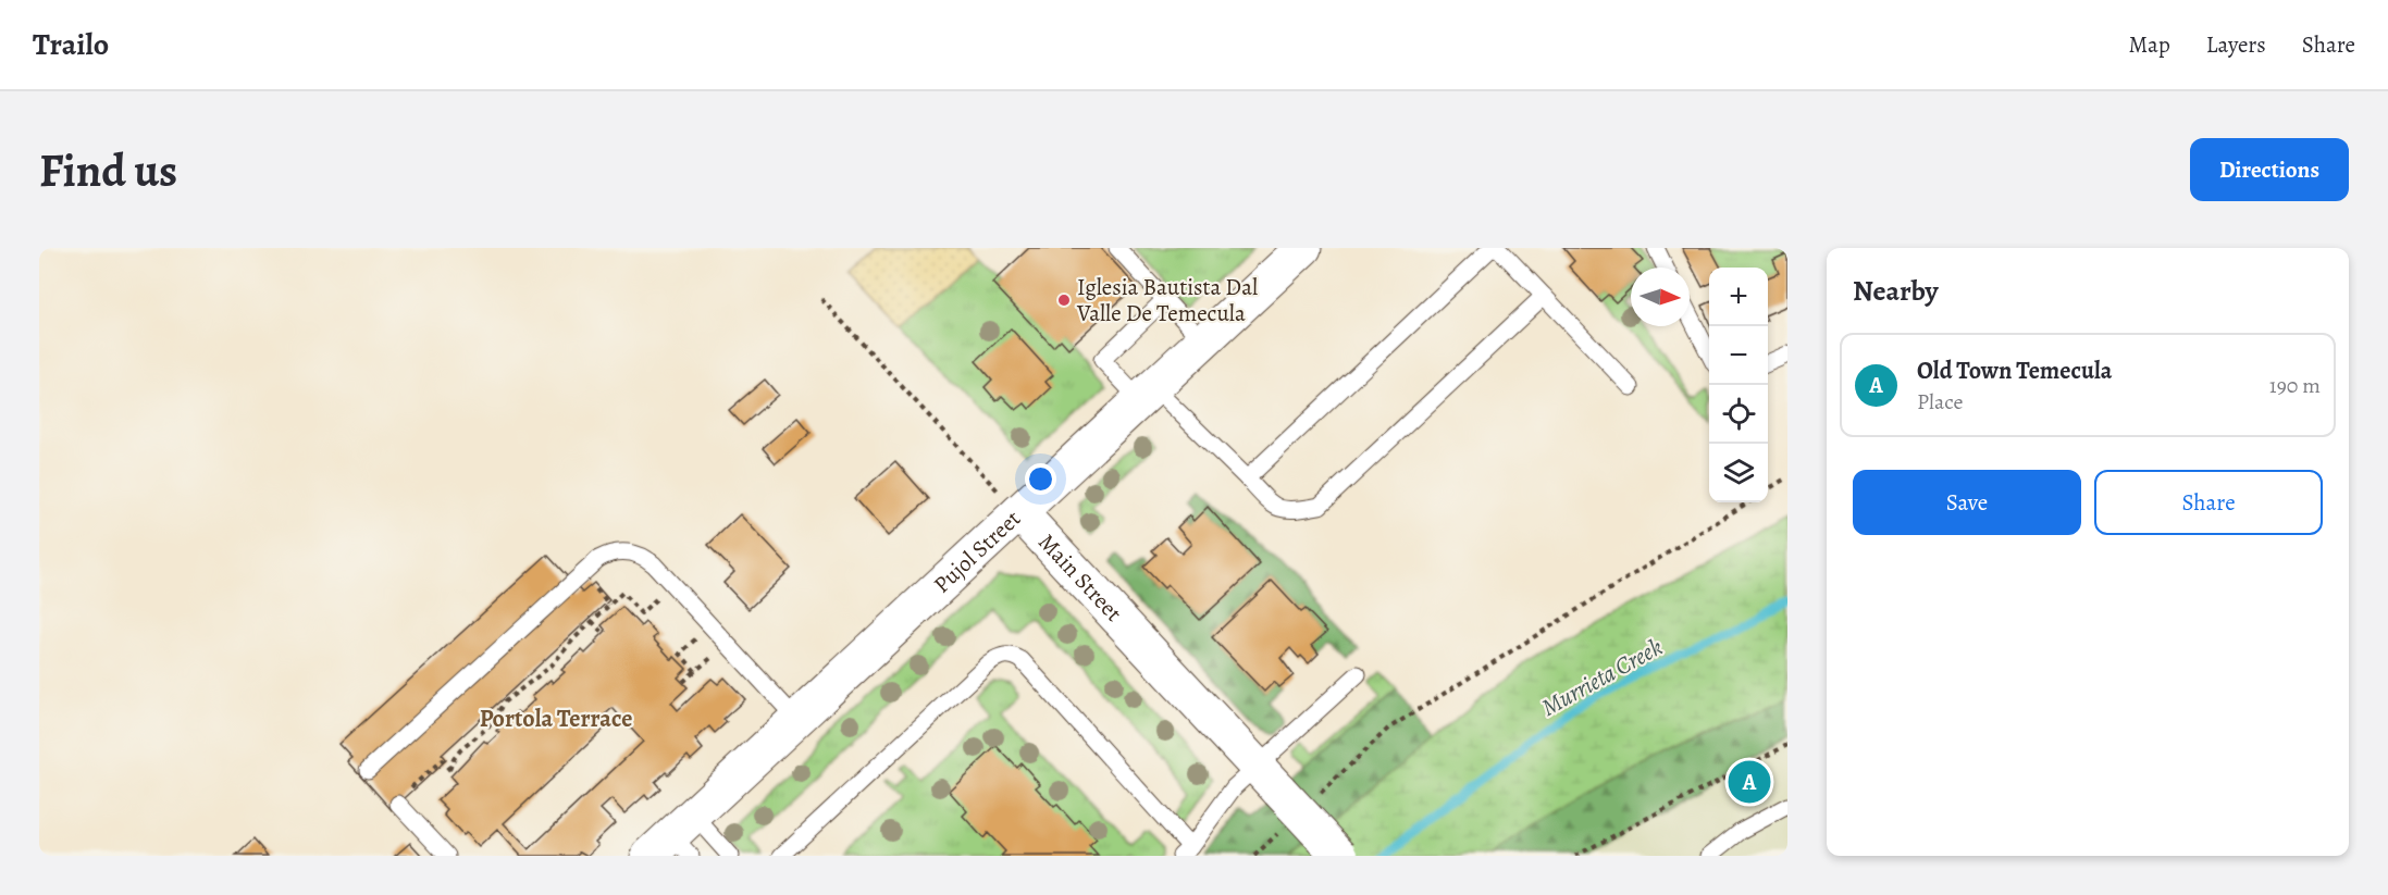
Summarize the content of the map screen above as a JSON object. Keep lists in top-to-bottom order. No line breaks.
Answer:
{"streets":{"street":["Pujol Street","Main Street"]},"crossings":[["Pujol Street","Main Street"]],"districts":["Portola Terrace"],"water":["Murrieta Creek"],"places":["Iglesia Bautista Dal Valle De Temecula"],"north":"right","page":{"header":"Trailo","nav":["Map","Layers","Share"],"buttons":["Directions",["Save","Share"]],"title":"Find us","heading":"Nearby","map_buttons":["+","−"],"list":[{"mark":"A","name":"Old Town Temecula","note":"Place","value":"190 m"}],"pins":"A"}}
